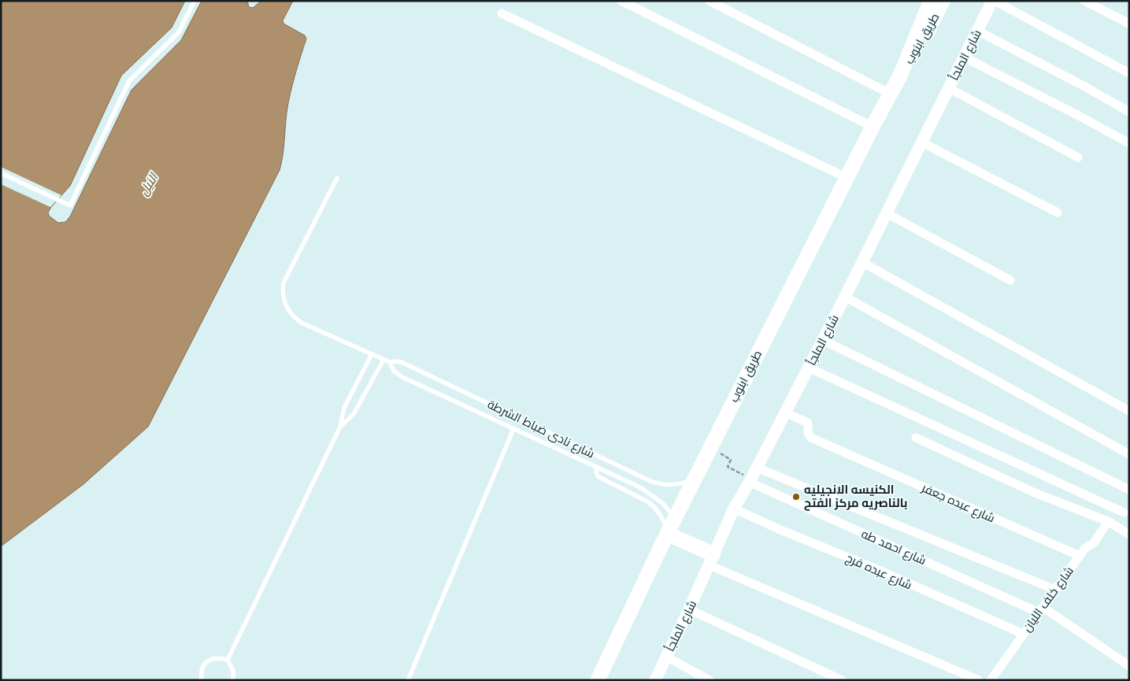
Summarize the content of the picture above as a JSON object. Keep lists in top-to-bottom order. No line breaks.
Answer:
{"streets":{"main road":["طريق ابنوب"],"street":["شارع الملجأ","شارع عبده جعفر","شارع احمد طه","شارع عبده فرج","شارع خلف الليان"],"lane":["شارع نادى ضباط الشرطة"]},"crossings":[["طريق ابنوب","شارع نادى ضباط الشرطة"],["شارع الملجأ","شارع عبده جعفر"],["شارع الملجأ","شارع احمد طه"],["شارع الملجأ","شارع عبده فرج"],["شارع عبده جعفر","شارع خلف الليان"],["شارع احمد طه","شارع خلف الليان"],["شارع عبده فرج","شارع خلف الليان"]],"water":["النيل"],"places":["الكنيسه الانجيليه بالناصريه مركز الفتح"]}
